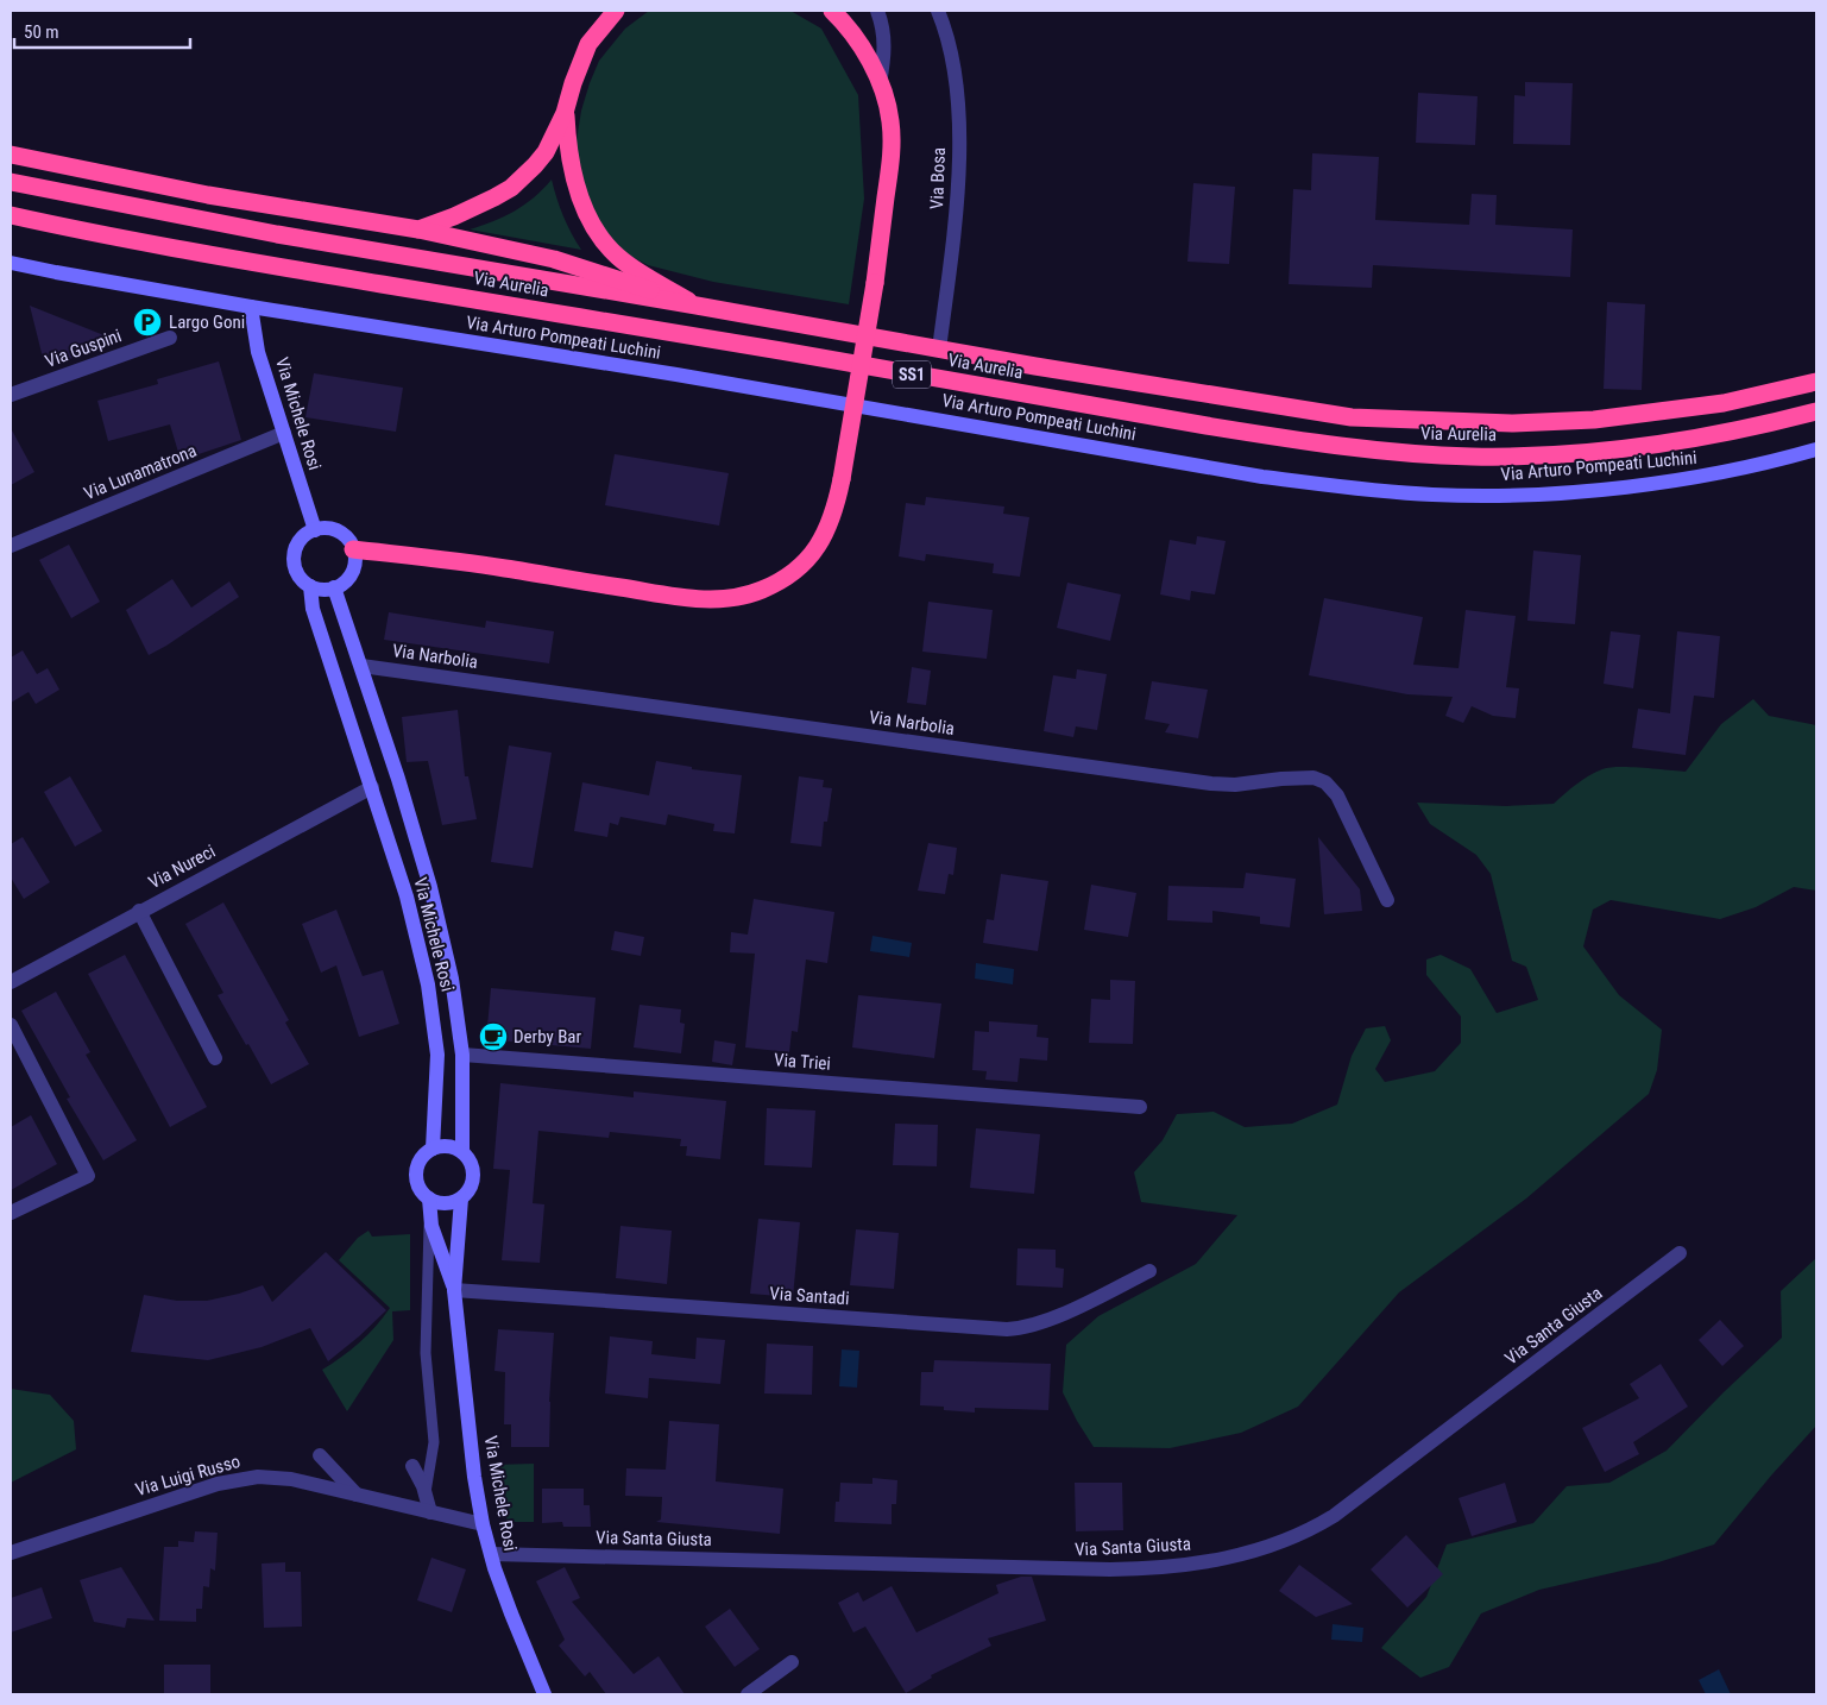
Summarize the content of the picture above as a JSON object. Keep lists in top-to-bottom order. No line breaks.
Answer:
{"streets":{"highway":["Via Aurelia","SS1"],"street":["Via Bosa","Via Arturo Pompeati Luchini","Via Guspini","Via Michele Rosi","Via Lunamatrona","Via Narbolia","Via Nureci","Via Triei","Via Santadi","Via Santa Giusta","Via Luigi Russo"]},"crossings":[["Via Bosa","Via Aurelia"],["Via Arturo Pompeati Luchini","Via Michele Rosi"],["Via Michele Rosi","Via Lunamatrona"],["Via Michele Rosi","Via Narbolia"],["Via Michele Rosi","Via Nureci"],["Via Michele Rosi","Via Triei"],["Via Michele Rosi","Via Santadi"],["Via Michele Rosi","Via Santa Giusta"],["Via Michele Rosi","Via Luigi Russo"]],"places":{"parking":["Largo Goni"],"cafe":["Derby Bar"]},"scale_bar":"50 m"}
